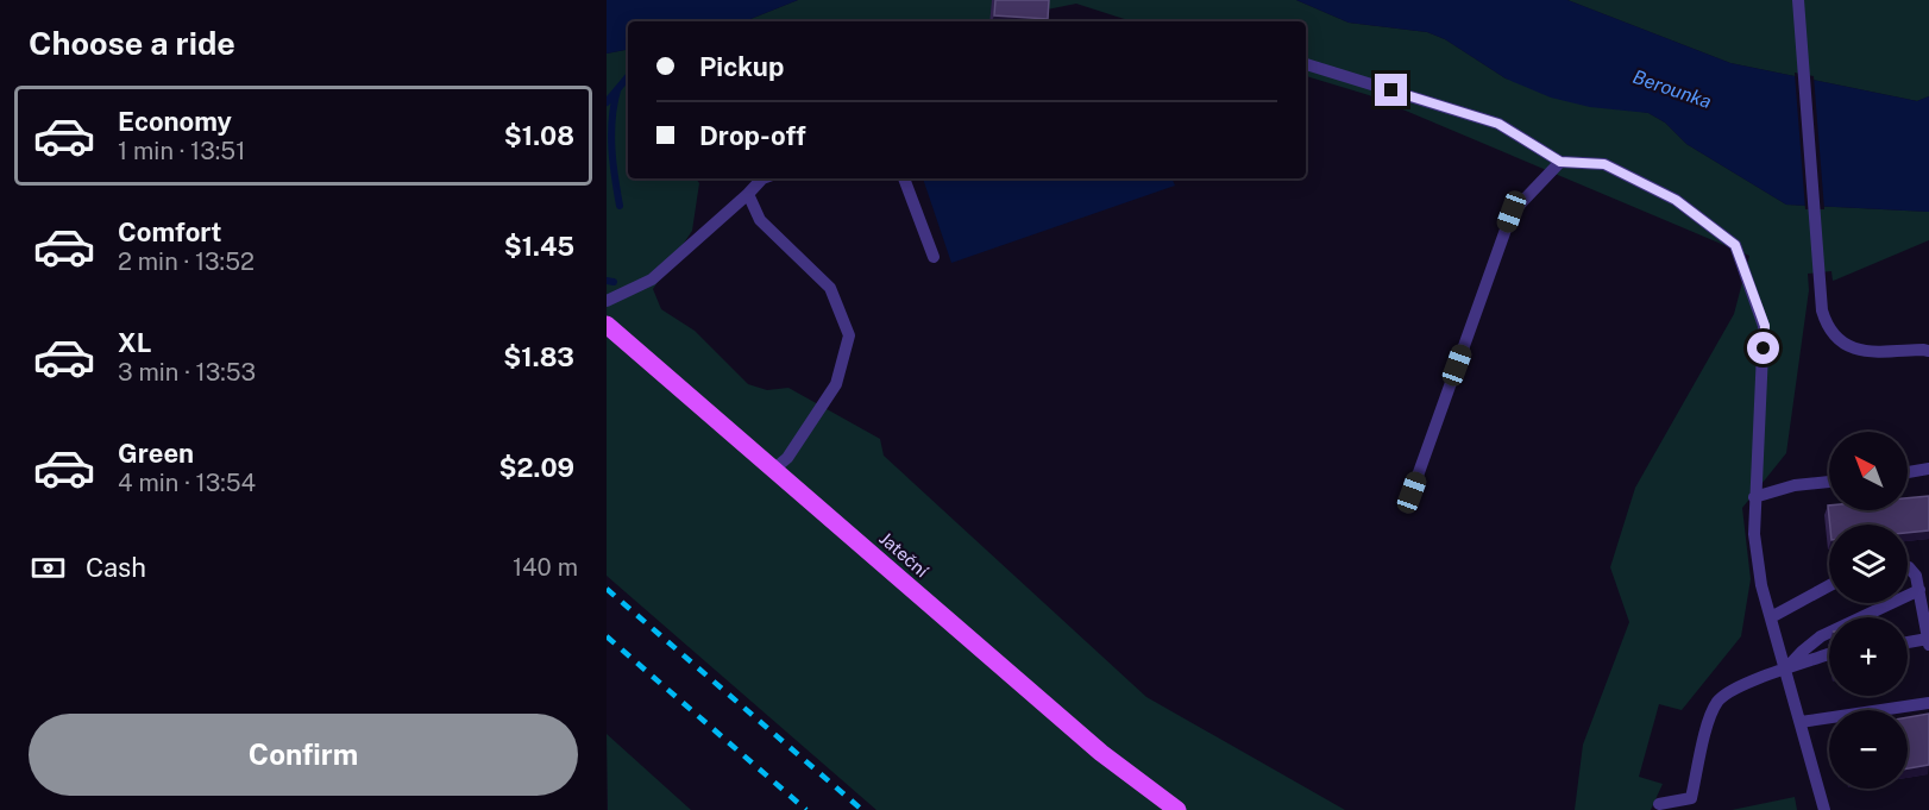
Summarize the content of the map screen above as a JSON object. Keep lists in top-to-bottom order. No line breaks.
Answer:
{"streets":{"main road":["Jateční"]},"water":["Berounka"],"north":"top left","page":{"heading":"Choose a ride","banner":["Pickup","Drop-off"],"list":[{"name":"Economy","note":"1 min · 13:51","value":"$1.08"},{"name":"Comfort","note":"2 min · 13:52","value":"$1.45"},{"name":"XL","note":"3 min · 13:53","value":"$1.83"},{"name":"Green","note":"4 min · 13:54","value":"$2.09"}],"map_buttons":["+","−"],"pay":["Cash","140 m"],"buttons":"Confirm"}}
